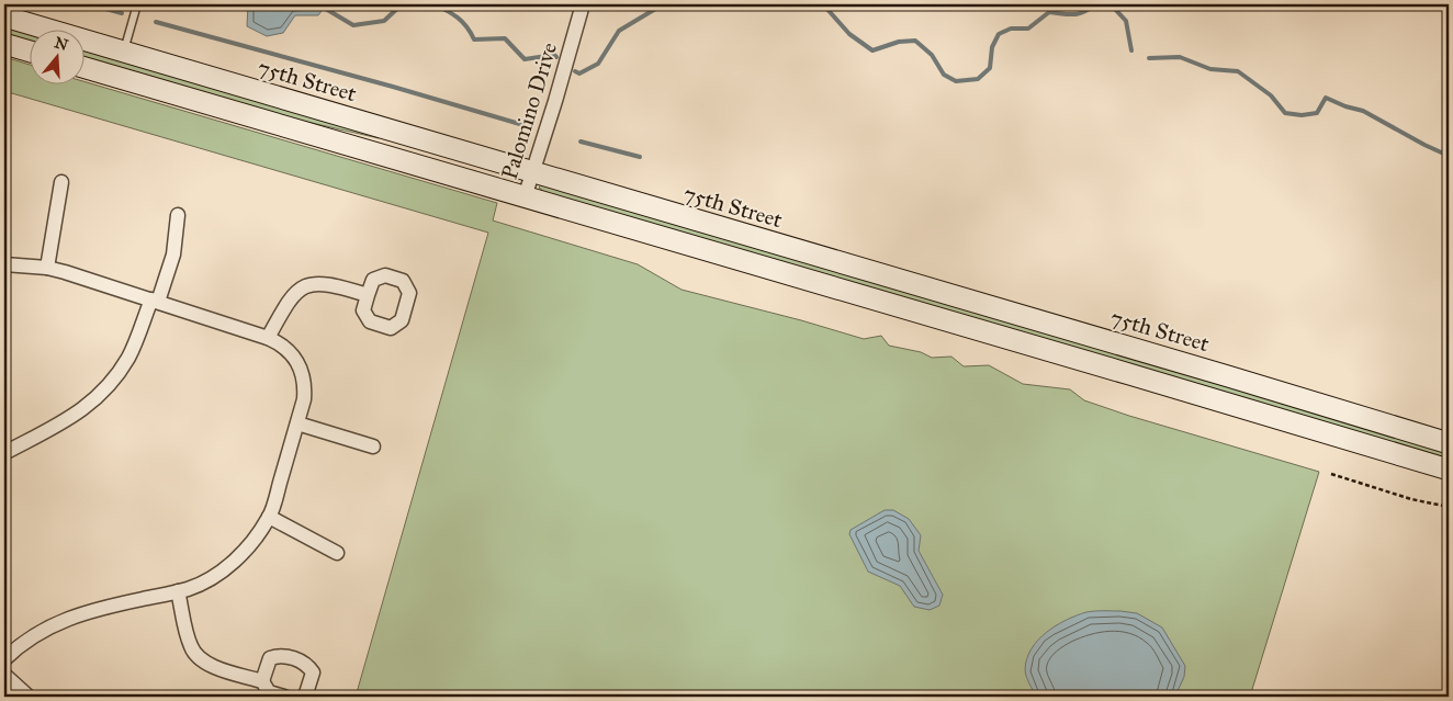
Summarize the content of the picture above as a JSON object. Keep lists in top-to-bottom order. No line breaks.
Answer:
{"streets":{"main road":["75th Street"],"street":["Palomino Drive"]},"crossings":[["75th Street","Palomino Drive"]],"north":"top"}
